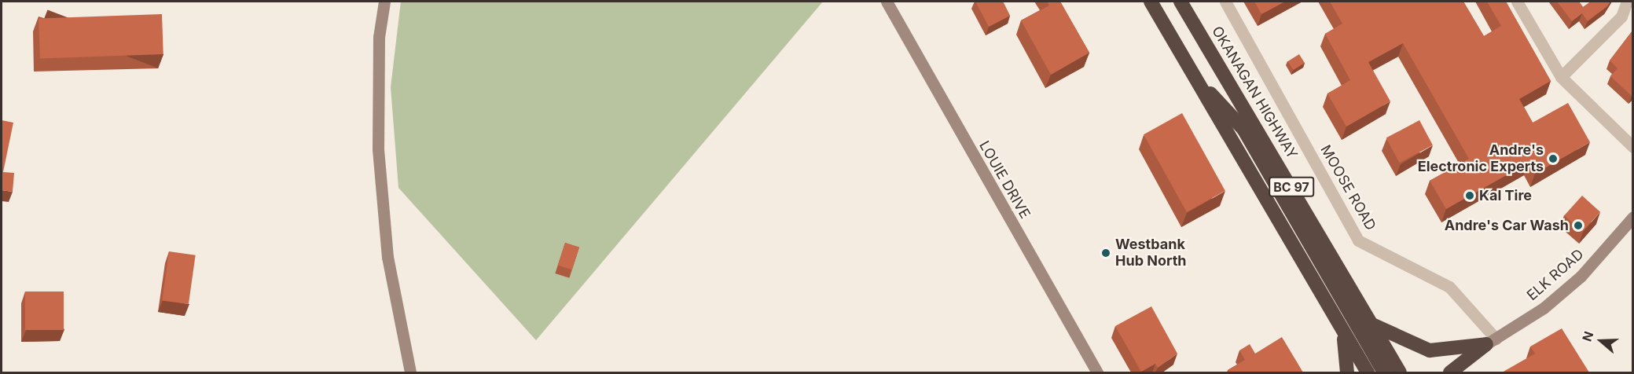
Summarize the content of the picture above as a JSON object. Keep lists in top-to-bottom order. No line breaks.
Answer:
{"streets":{"highway":["OKANAGAN HIGHWAY","BC 97"],"street":["LOUIE DRIVE","MOOSE ROAD","ELK ROAD"]},"crossings":[["MOOSE ROAD","ELK ROAD"]],"places":["Andre's Electronic Experts","Kal Tire","Andre's Car Wash","Westbank Hub North"],"north":"left"}
